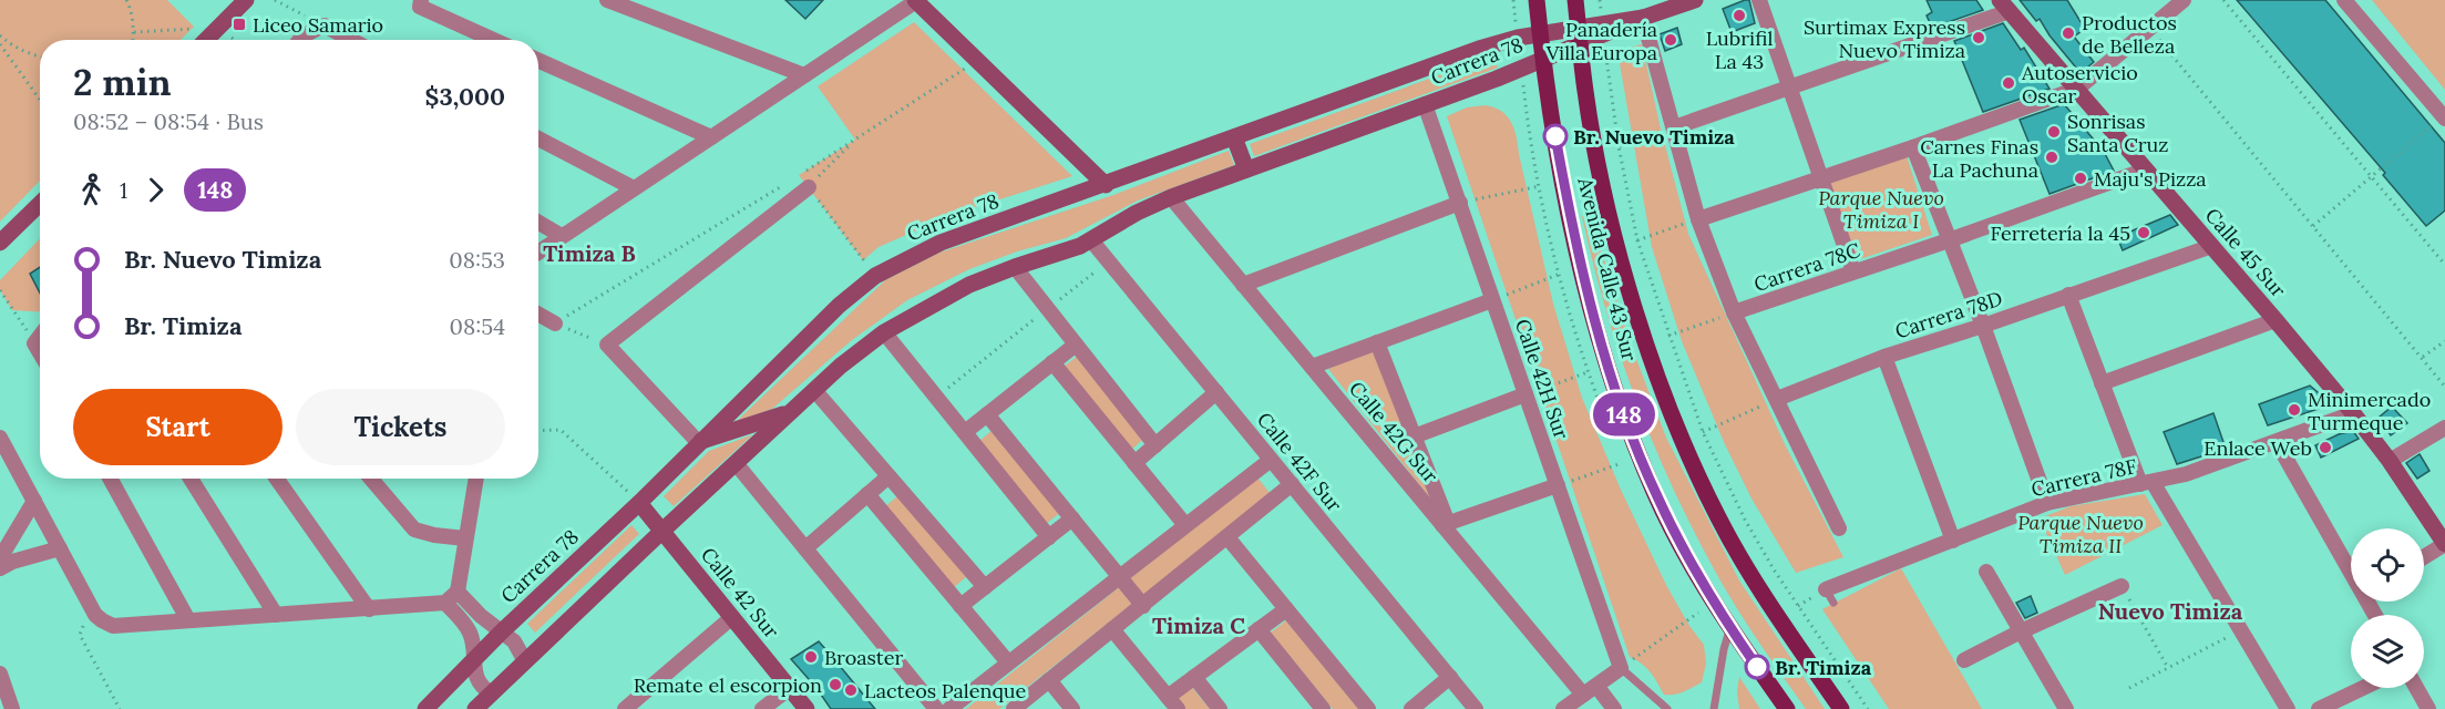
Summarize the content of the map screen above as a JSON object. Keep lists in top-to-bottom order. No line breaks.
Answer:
{"streets":{"main road":["Avenida Calle 43 Sur"],"street":["Carrera 78","Calle 45 Sur","Carrera 78C","Carrera 78D","Calle 42H Sur","Calle 42G Sur","Calle 42F Sur","Carrera 78F","Calle 42 Sur"]},"crossings":[["Carrera 78","Avenida Calle 43 Sur"],["Carrera 78","Calle 42H Sur"],["Carrera 78","Calle 42G Sur"],["Carrera 78","Calle 42F Sur"],["Carrera 78","Calle 42 Sur"],["Calle 45 Sur","Carrera 78C"],["Calle 45 Sur","Carrera 78D"],["Calle 45 Sur","Carrera 78F"]],"districts":["Timiza B","Nuevo Timiza","Timiza C"],"parks":["Parque Nuevo Timiza I","Parque Nuevo Timiza II"],"places":{"other":["Lubrifil La 43","Productos de Belleza","Surtimax Express Nuevo Timiza","Panadería Villa Europa","Autoservicio Oscar","Sonrisas Santa Cruz","Br. Nuevo Timiza","Carnes Finas La Pachuna","Maju's Pizza","Ferretería la 45","Minimercado Turmeque","Enlace Web","Broaster","Br. Timiza","Remate el escorpion","Lacteos Palenque"],"transit":["Liceo Samario"]},"lines":["bus line 148"],"page":{"on_map":"148","heading":["2 min","08:52 – 08:54 · Bus","$3,000"],"legs":["1","148"],"list":[{"name":"Br. Nuevo Timiza","value":"08:53"},{"name":"Br. Timiza","value":"08:54"}],"buttons":["Start","Tickets"]}}
